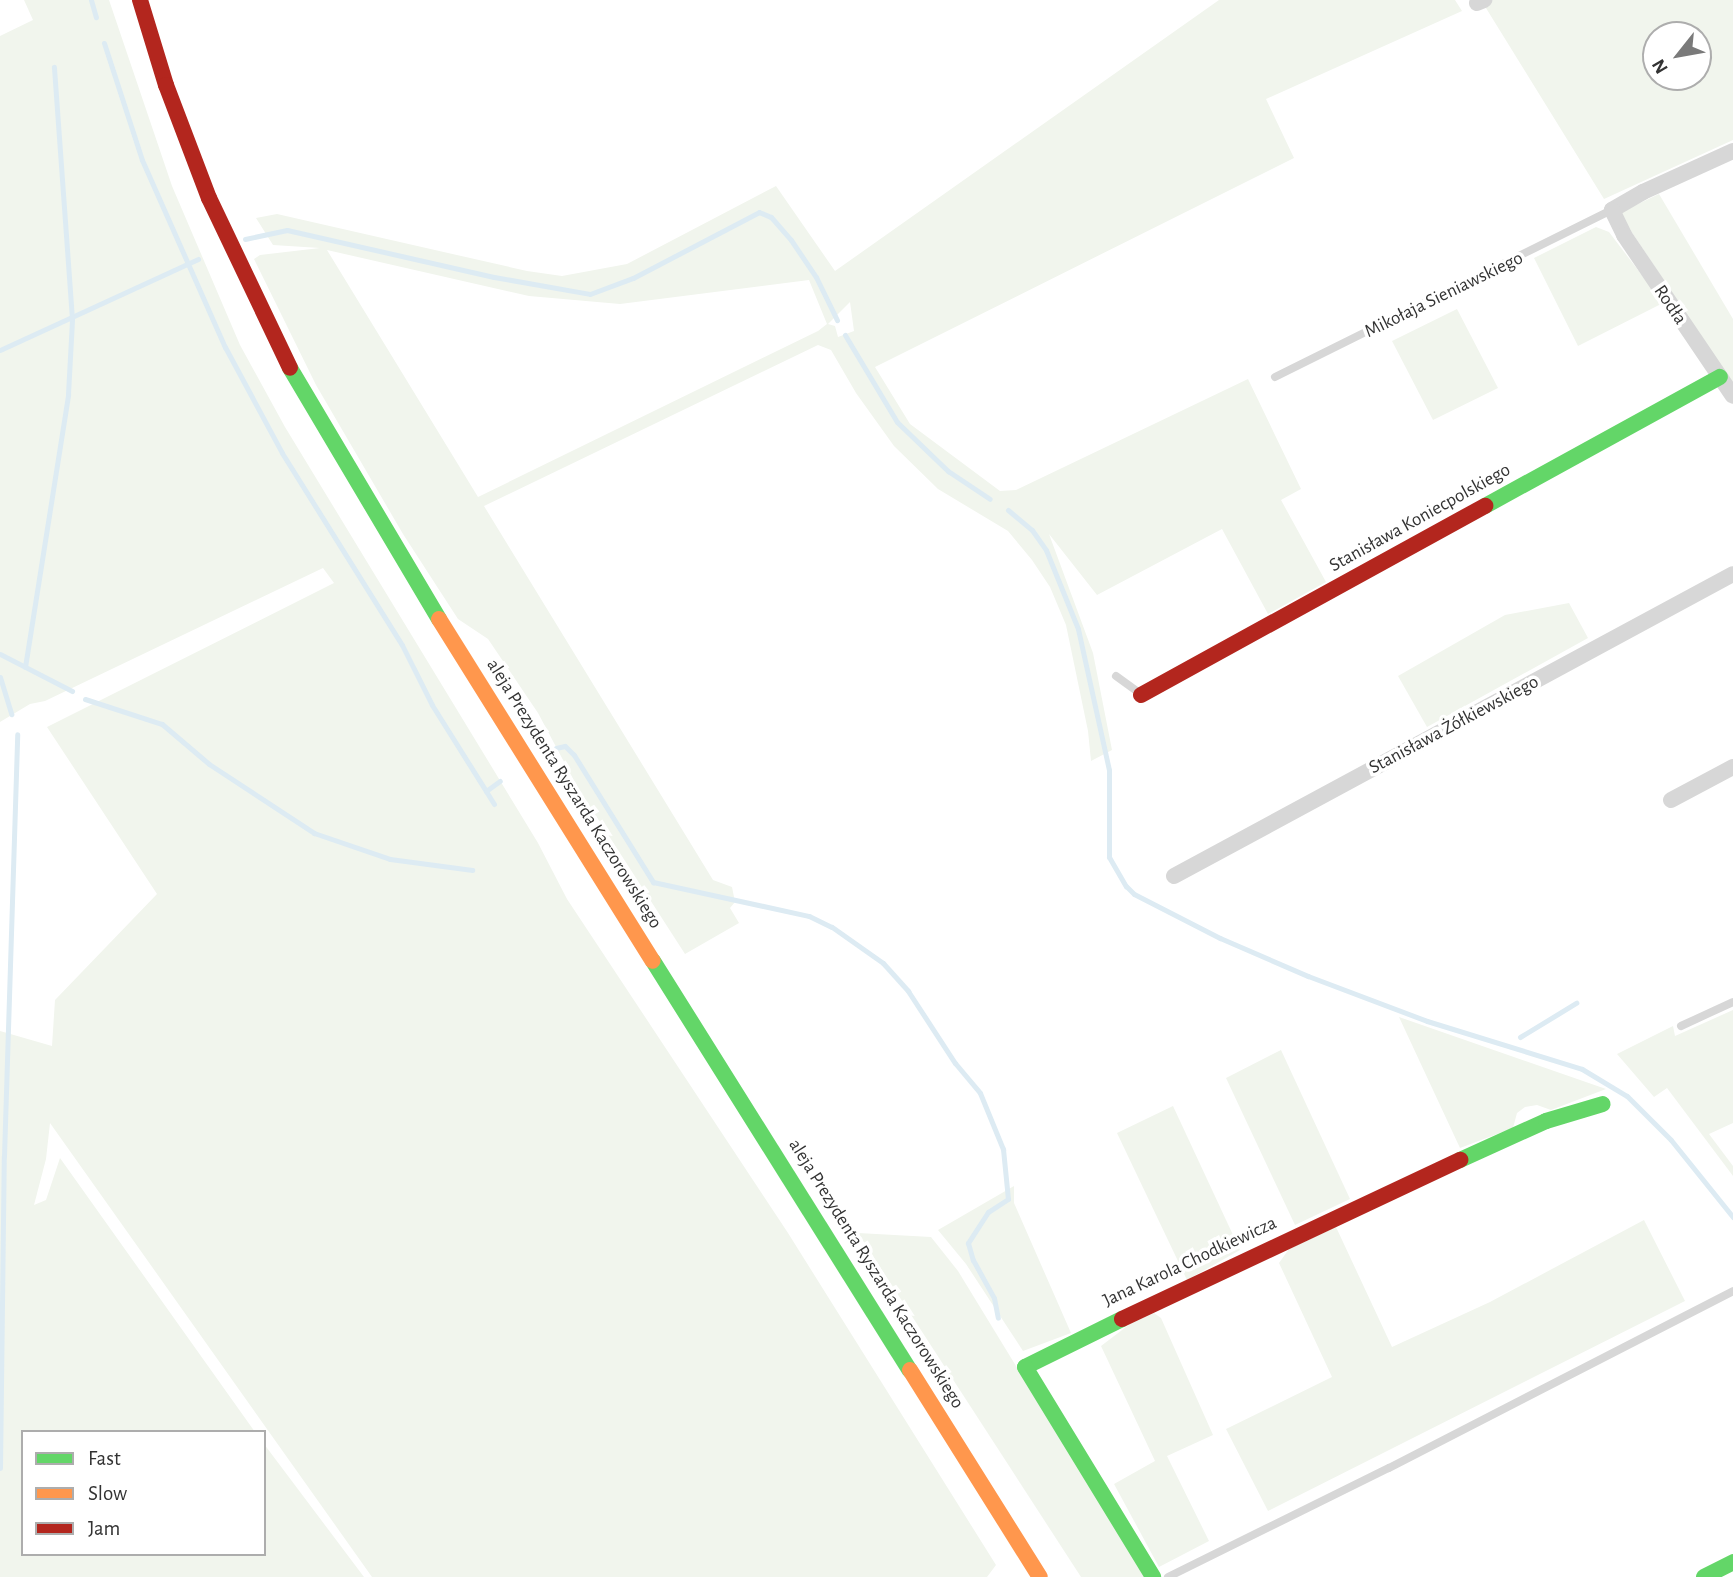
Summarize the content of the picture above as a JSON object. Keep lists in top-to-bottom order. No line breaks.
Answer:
{"streets":{"main road":["Stanisława Koniecpolskiego","aleja Prezydenta Ryszarda Kaczorowskiego","Jana Karola Chodkiewicza"],"street":["Rodła","Stanisława Żółkiewskiego"],"lane":["Mikołaja Sieniawskiego"]},"crossings":[["Mikołaja Sieniawskiego","Rodła"],["Rodła","Stanisława Koniecpolskiego"]],"legend":["Fast","Slow","Jam"],"north":"bottom left"}
